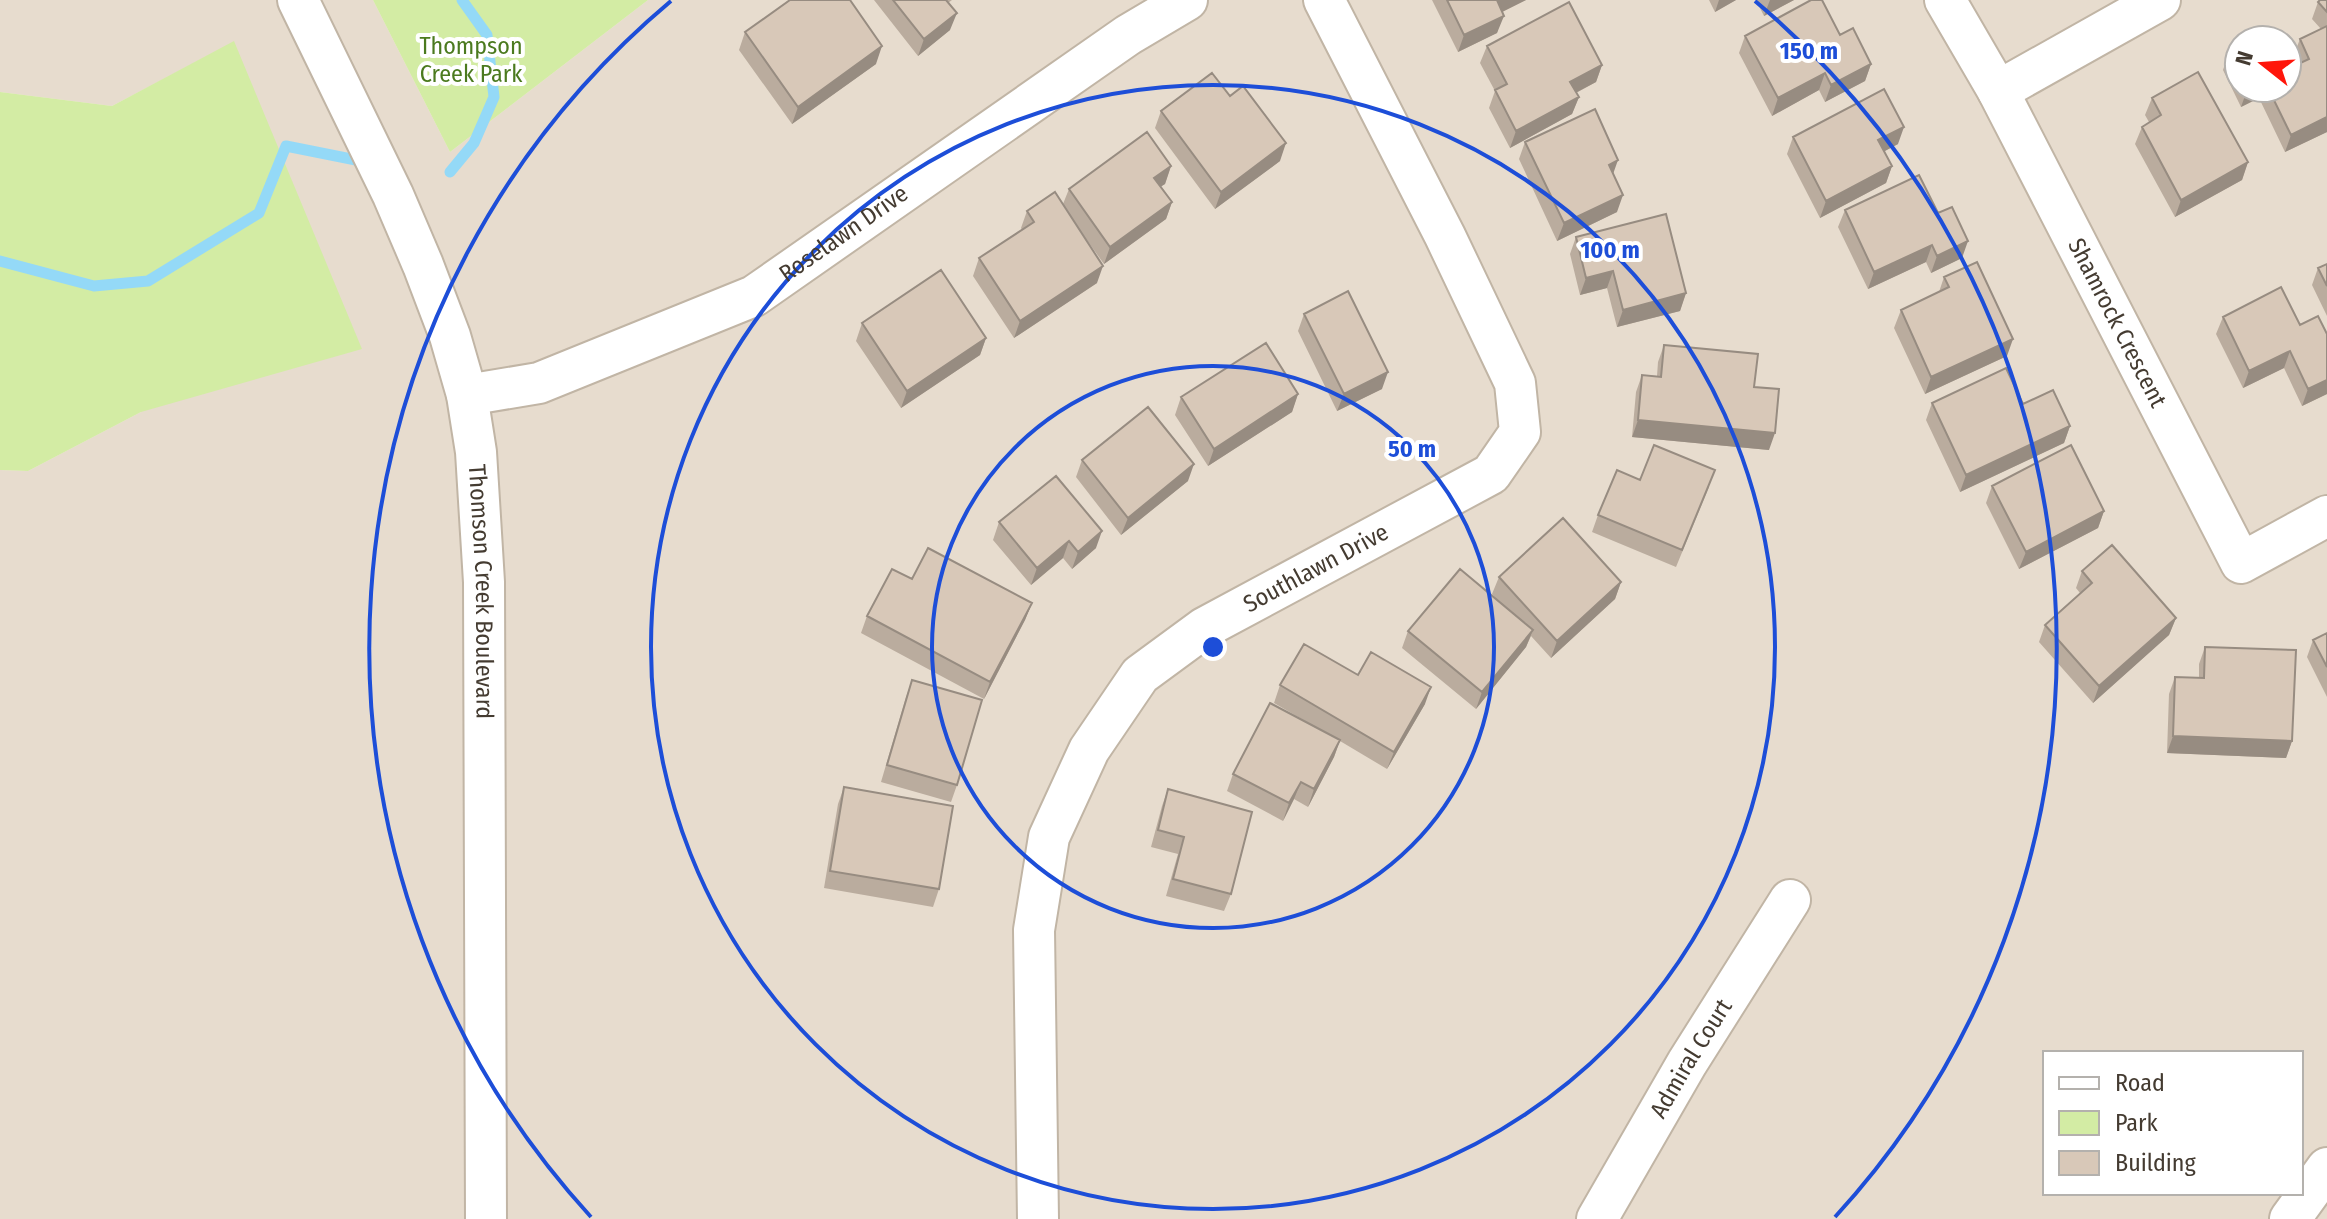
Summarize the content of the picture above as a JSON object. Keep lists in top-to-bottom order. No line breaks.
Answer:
{"streets":{"street":["Roselawn Drive","Shamrock Crescent","Southlawn Drive","Thomson Creek Boulevard","Admiral Court"]},"crossings":[["Roselawn Drive","Thomson Creek Boulevard"]],"parks":["Thompson Creek Park"],"legend":["Road","Park","Building"],"north":"left","rings":["150 m","100 m","50 m"]}
